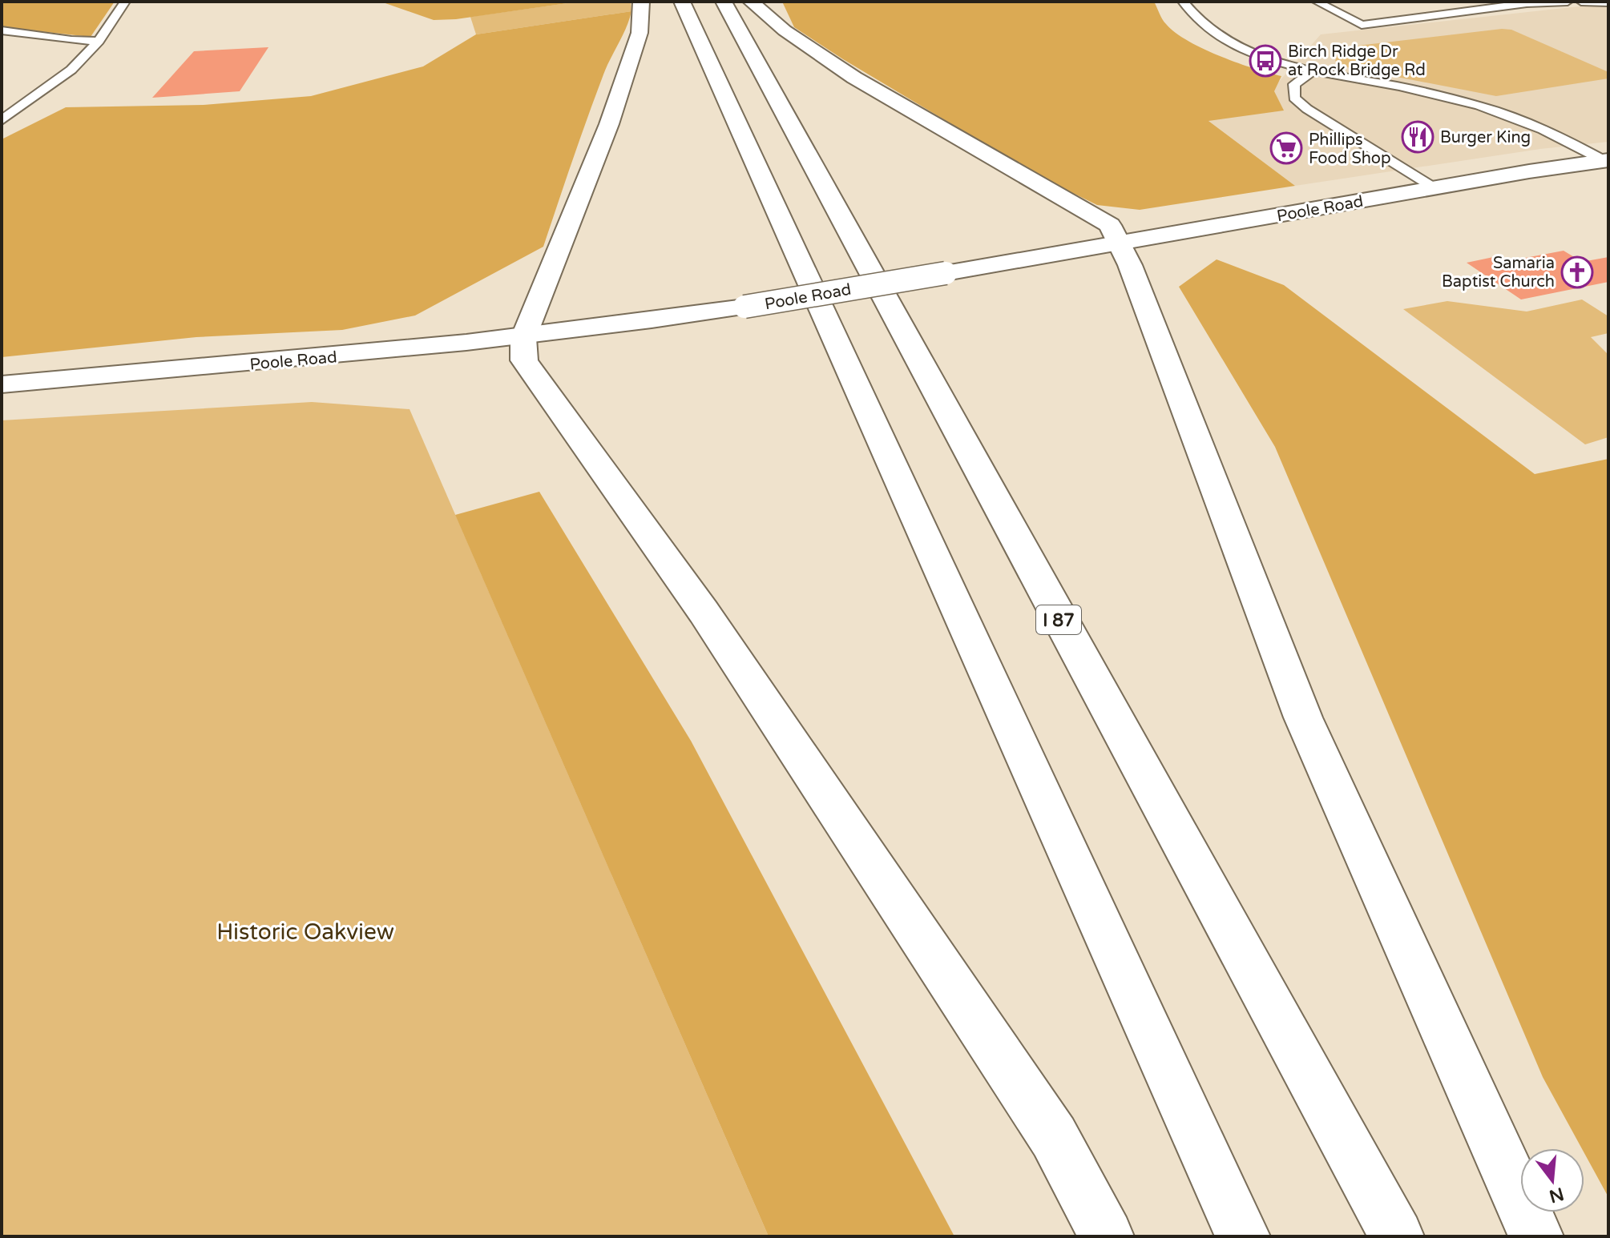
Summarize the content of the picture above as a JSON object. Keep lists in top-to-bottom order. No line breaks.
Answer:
{"streets":{"main road":["Poole Road","I 87"]},"parks":["Historic Oakview"],"places":{"bus stop":["Birch Ridge Dr at Rock Bridge Rd"],"restaurant":["Burger King"],"supermarket":["Phillips Food Shop"],"church":["Samaria Baptist Church"]},"north":"bottom"}
